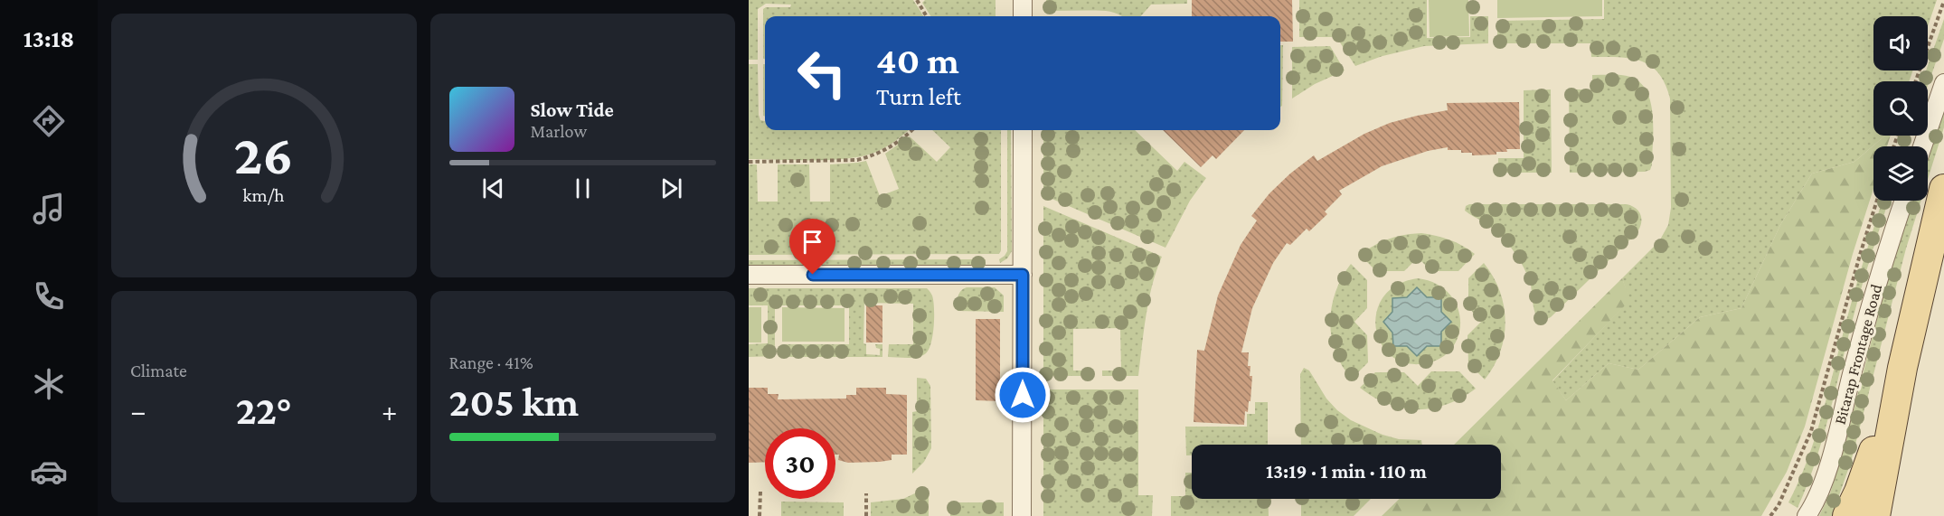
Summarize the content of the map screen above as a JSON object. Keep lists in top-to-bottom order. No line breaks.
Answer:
{"streets":{"street":["Bitarap Frontage Road"]},"page":{"tabs":"13:18","turn":["40 m","Turn left"],"song":["Slow Tide","Marlow"],"tile":["Climate",["Range · 41%","205 km"]],"heat":["−","22°","+"],"limit":"30","trip":"13:19 · 1 min · 110 m","gauge":["26","km/h"]}}
